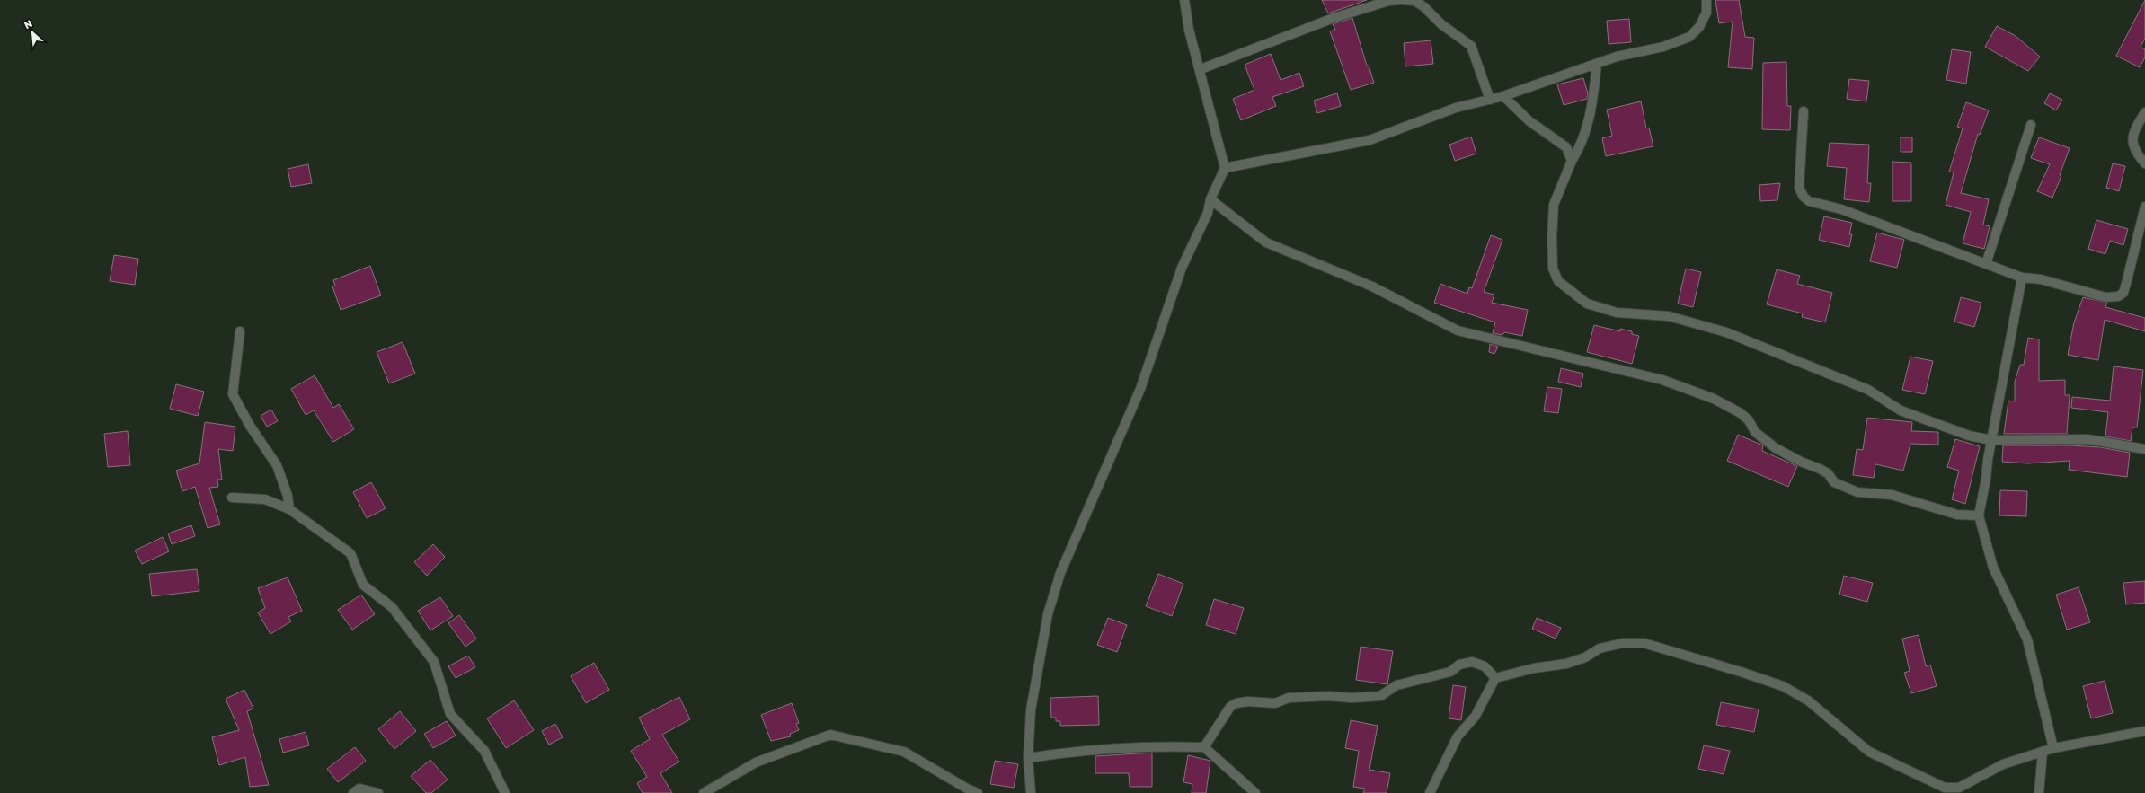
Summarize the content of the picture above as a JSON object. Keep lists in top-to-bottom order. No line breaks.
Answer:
{"north":"top left"}
